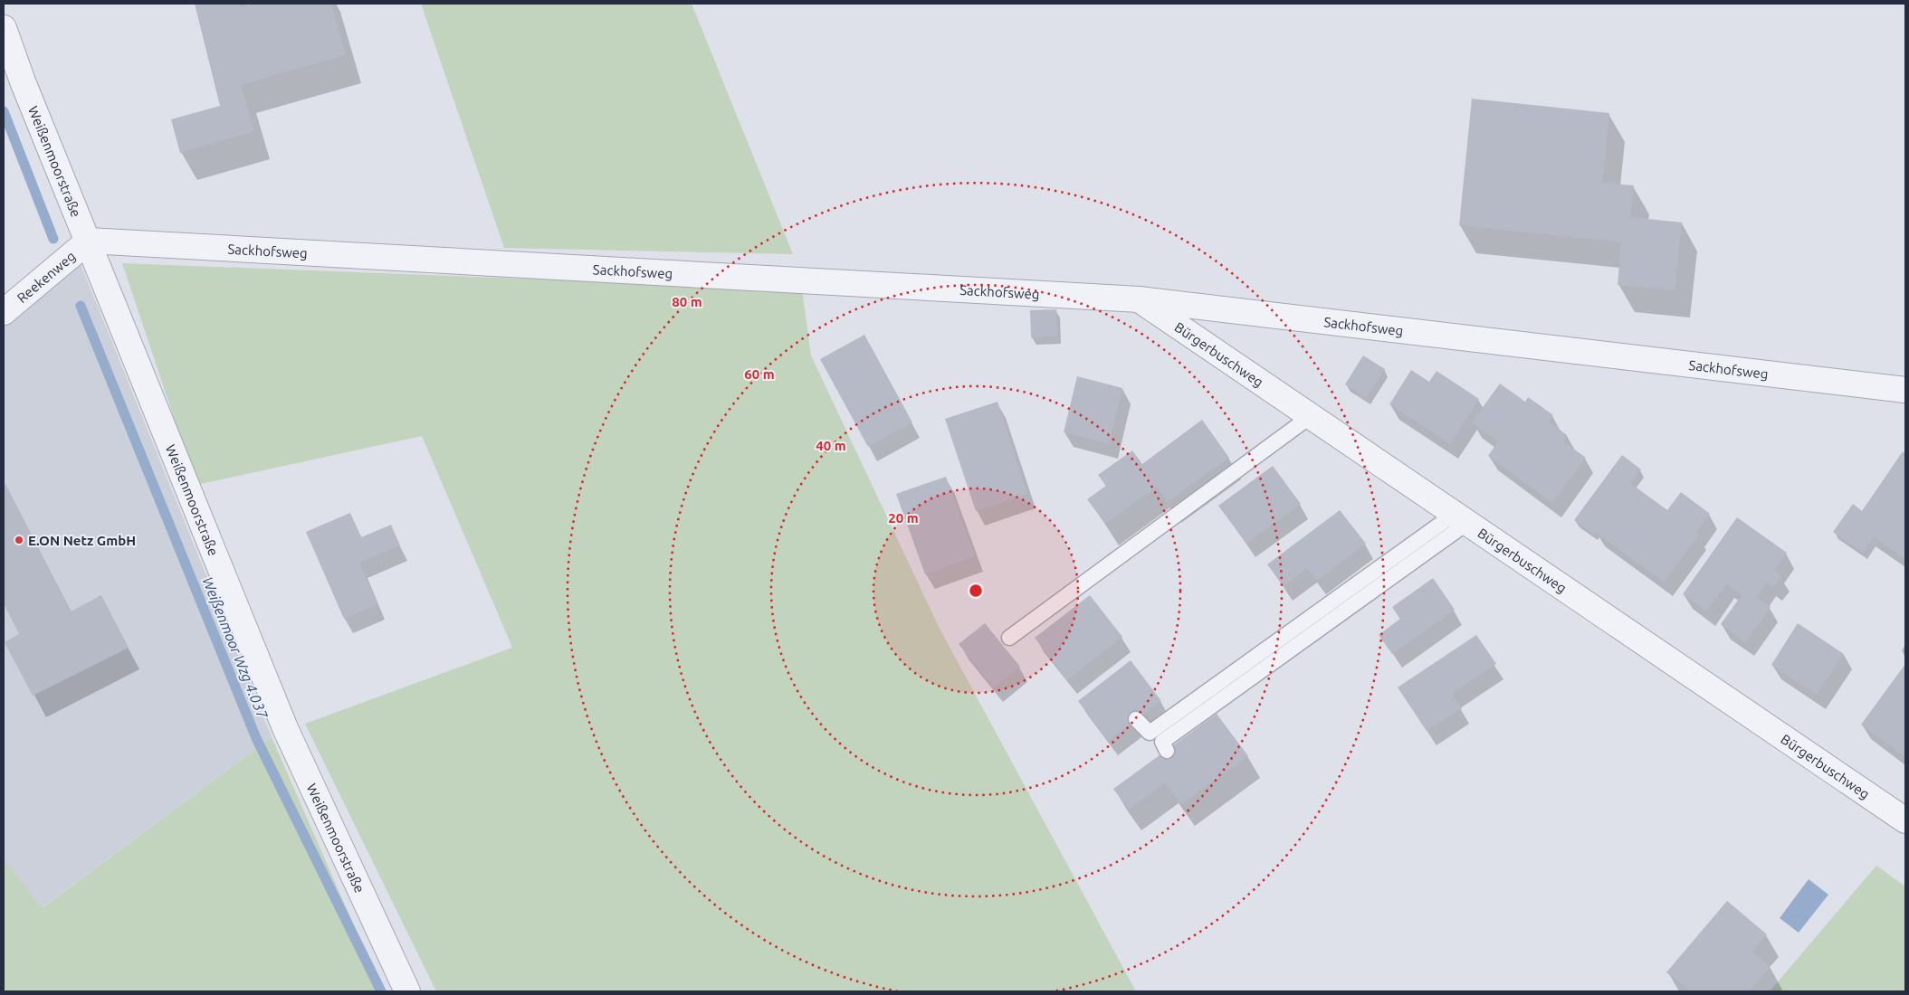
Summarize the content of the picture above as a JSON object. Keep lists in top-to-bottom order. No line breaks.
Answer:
{"streets":{"street":["Weißenmoorstraße","Sackhofsweg","Reekenweg","Bürgerbuschweg"]},"crossings":[["Weißenmoorstraße","Sackhofsweg"],["Weißenmoorstraße","Reekenweg"],["Sackhofsweg","Reekenweg"],["Sackhofsweg","Bürgerbuschweg"]],"water":["Weißenmoor Wzg 4.037"],"places":["E.ON Netz GmbH"],"rings":["80 m","60 m","40 m","20 m"]}
